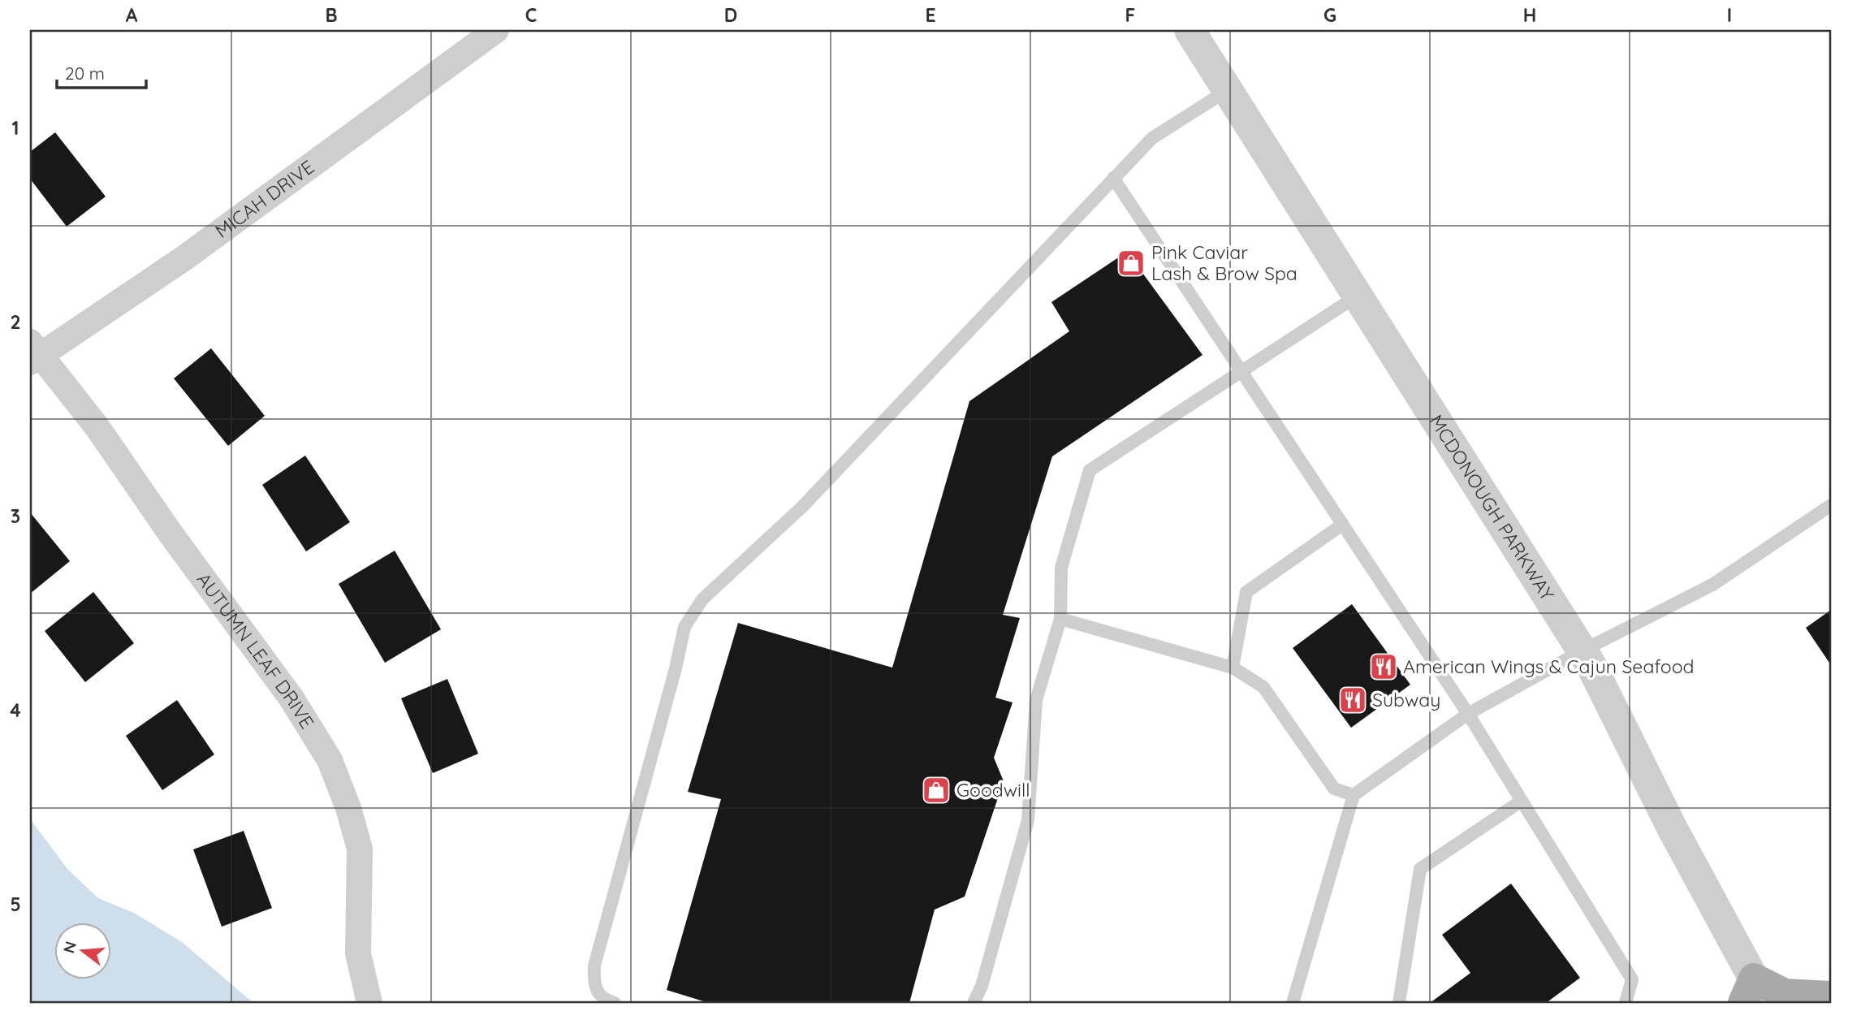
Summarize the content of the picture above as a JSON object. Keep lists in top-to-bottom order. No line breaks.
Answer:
{"streets":{"street":["MICAH DRIVE","MCDONOUGH PARKWAY","AUTUMN LEAF DRIVE"]},"crossings":[["MICAH DRIVE","AUTUMN LEAF DRIVE"]],"places":{"shop":["Pink Caviar Lash & Brow Spa","Goodwill"],"restaurant":["American Wings & Cajun Seafood","Subway"]},"scale_bar":"20 m","north":"left","grid":{"columns":["A","B","C","D","E","F","G","H","I"],"rows":["1","2","3","4","5"]}}
